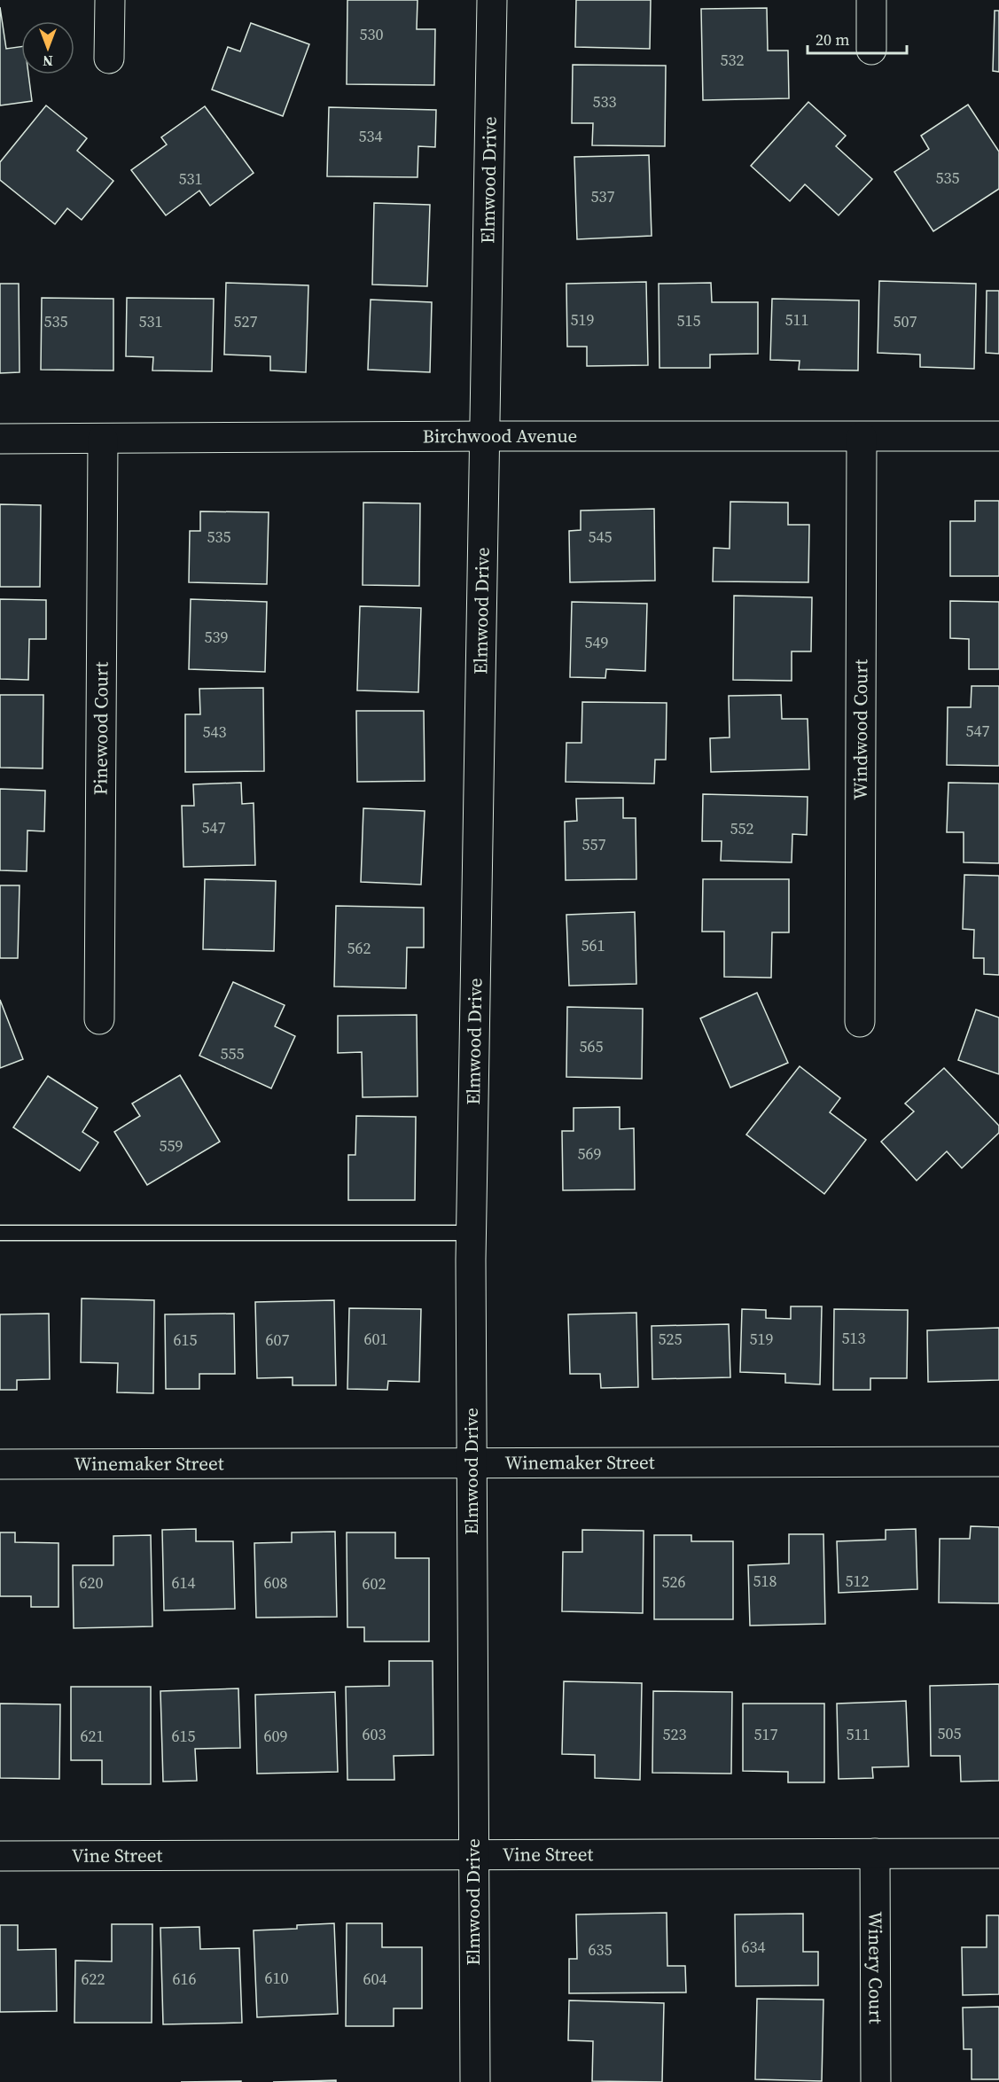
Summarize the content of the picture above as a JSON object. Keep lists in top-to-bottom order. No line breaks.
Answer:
{"streets":{"street":["Elmwood Drive","Birchwood Avenue","Pinewood Court","Windwood Court","Winemaker Street","Vine Street","Winery Court"]},"crossings":[["Elmwood Drive","Birchwood Avenue"],["Elmwood Drive","Winemaker Street"],["Elmwood Drive","Vine Street"],["Birchwood Avenue","Pinewood Court"],["Birchwood Avenue","Windwood Court"],["Vine Street","Winery Court"]],"house_numbers":["530","532","533","534","535","531","537","519","511","515","535","531","527","507","535","545","539","549","547","543","547","552","557","561","562","565","555","559","569","513","601","525","519","615","607","518","512","526","620","614","608","602","505","603","523","517","511","621","615","609","634","635","610","622","616","604"],"scale_bar":"20 m","north":"bottom"}
